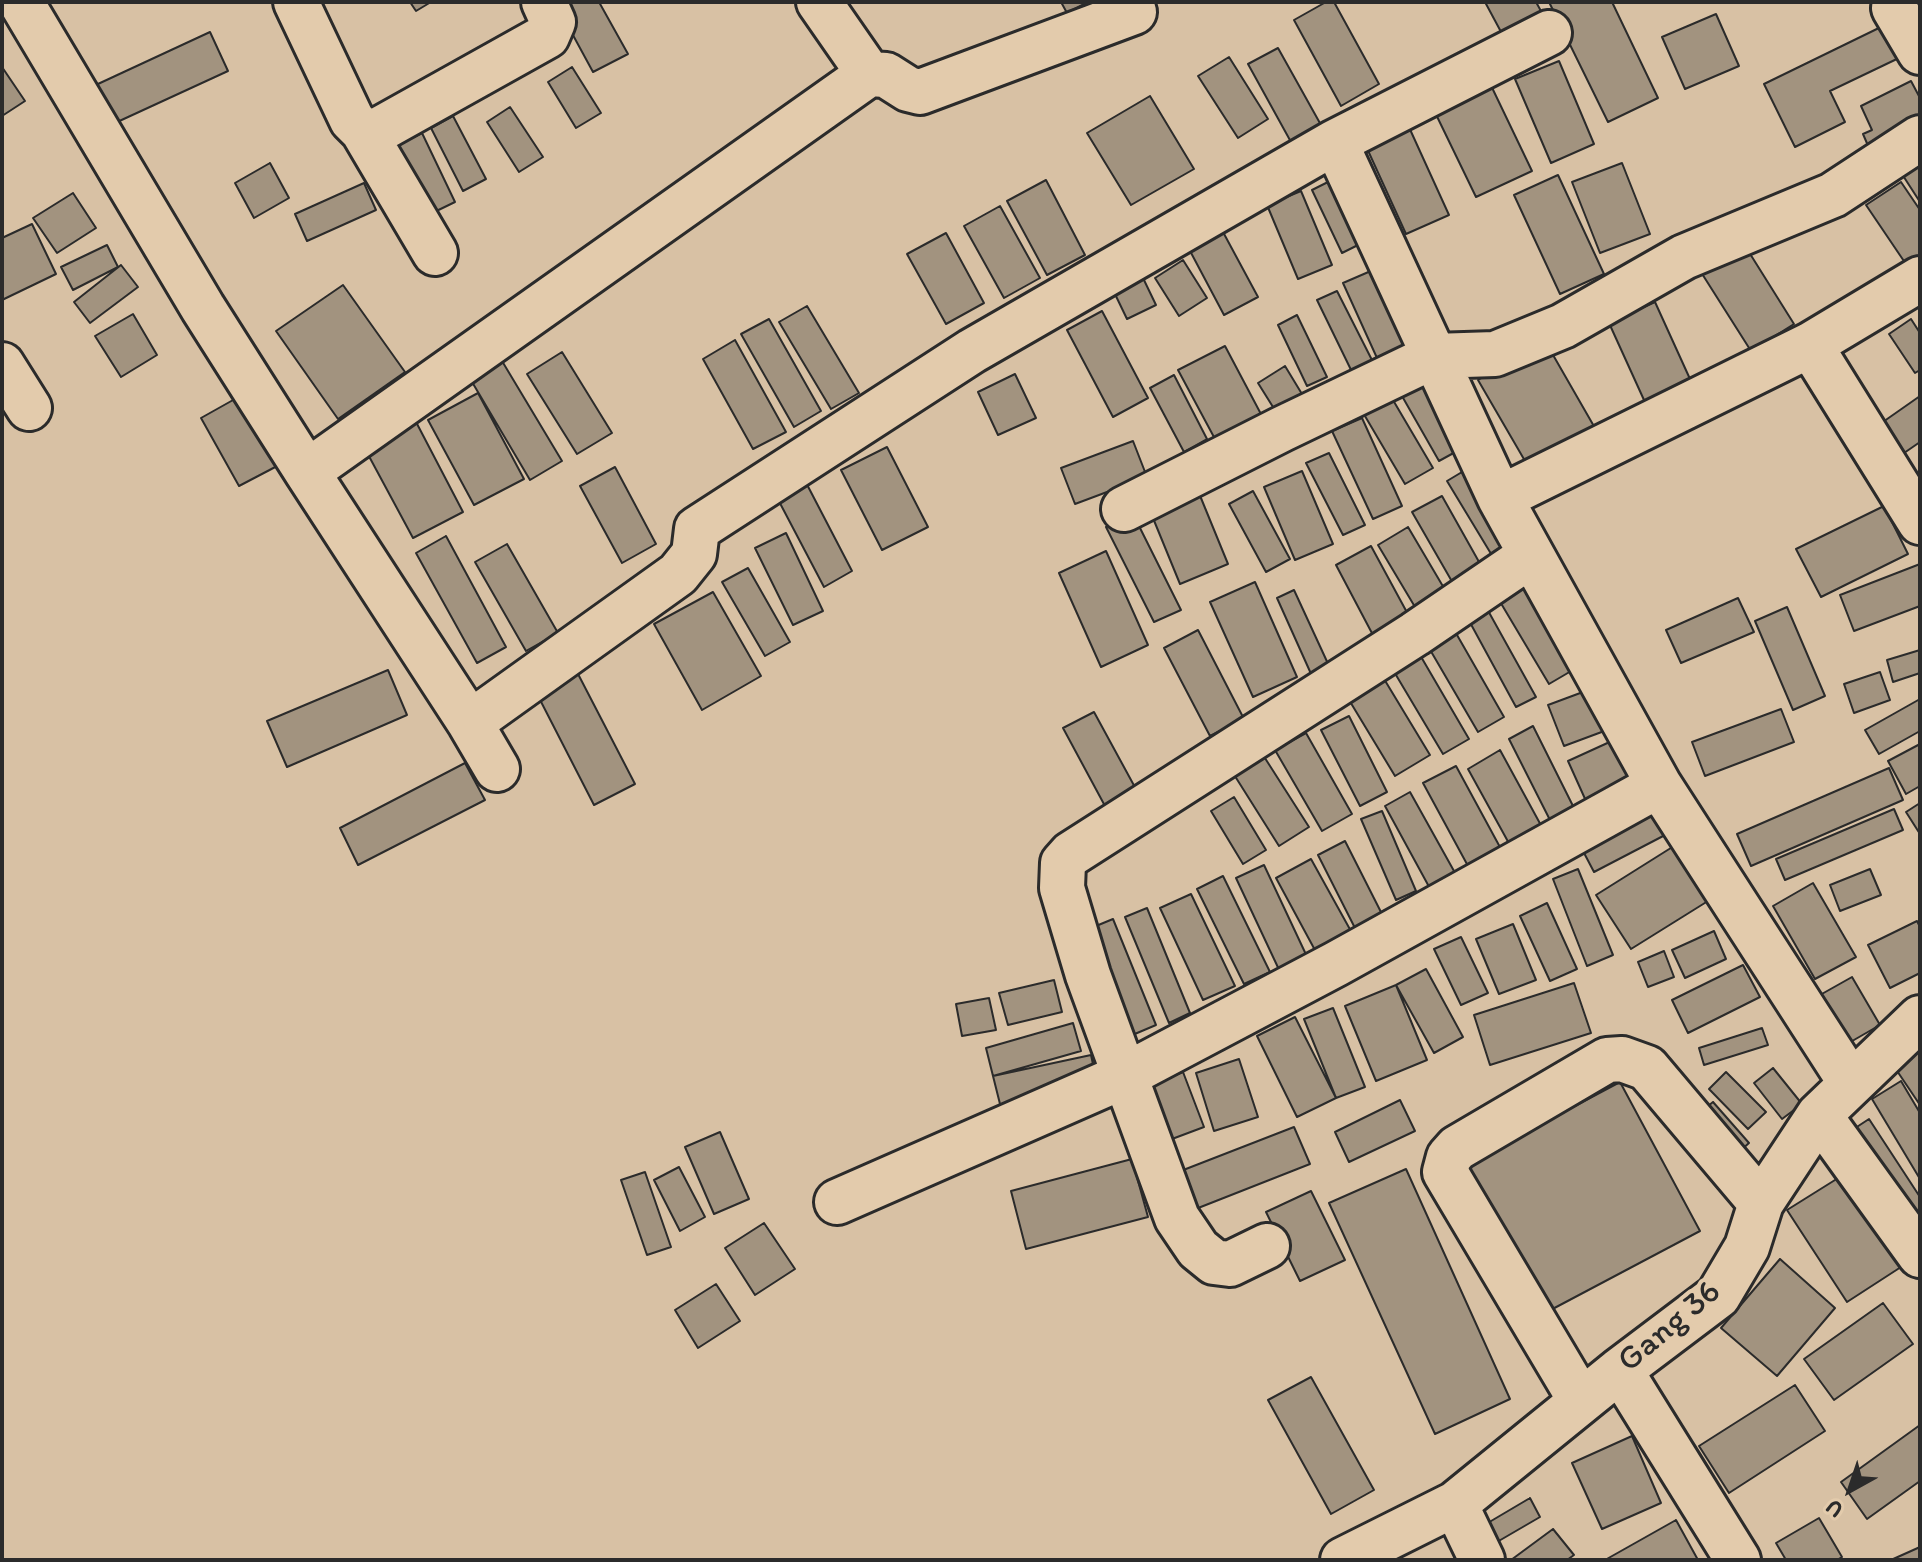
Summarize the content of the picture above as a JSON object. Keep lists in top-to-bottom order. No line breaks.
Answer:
{"streets":{"street":["Gang 36"]},"north":"bottom left"}
